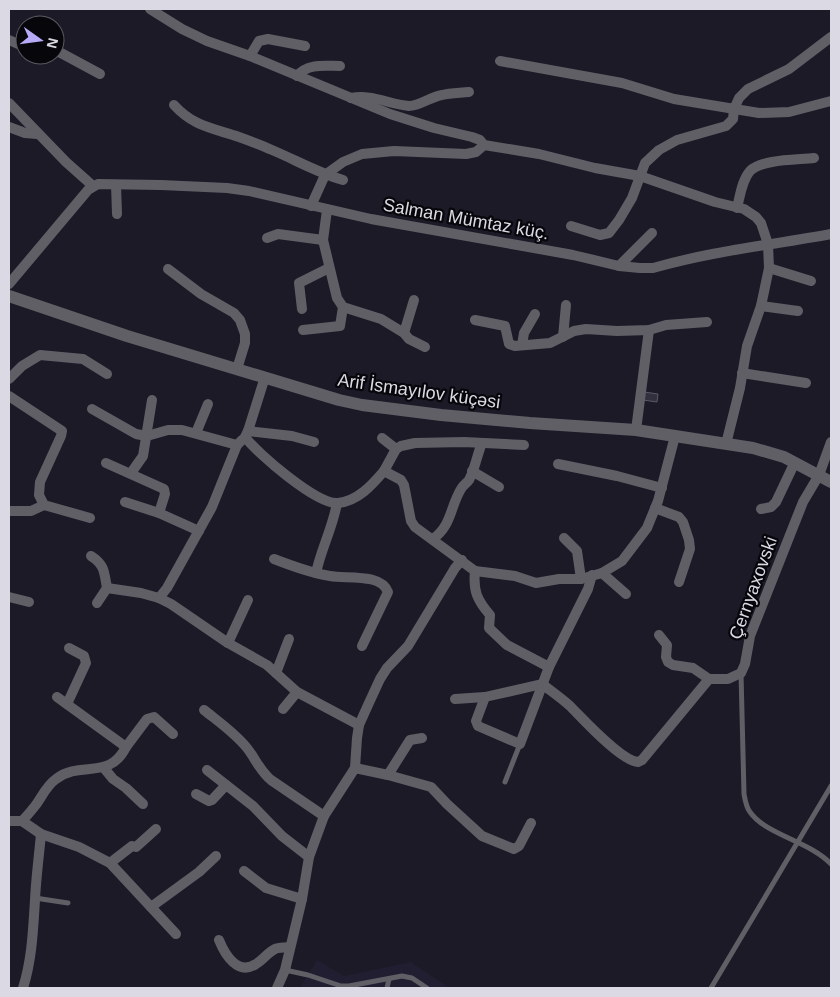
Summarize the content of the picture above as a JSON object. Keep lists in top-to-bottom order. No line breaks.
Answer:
{"streets":{"street":["Salman Mümtaz küç.","Arif İsmayılov küçəsi","Çernyaxovski"]},"crossings":[["Arif İsmayılov küçəsi","Çernyaxovski"]],"north":"right"}
